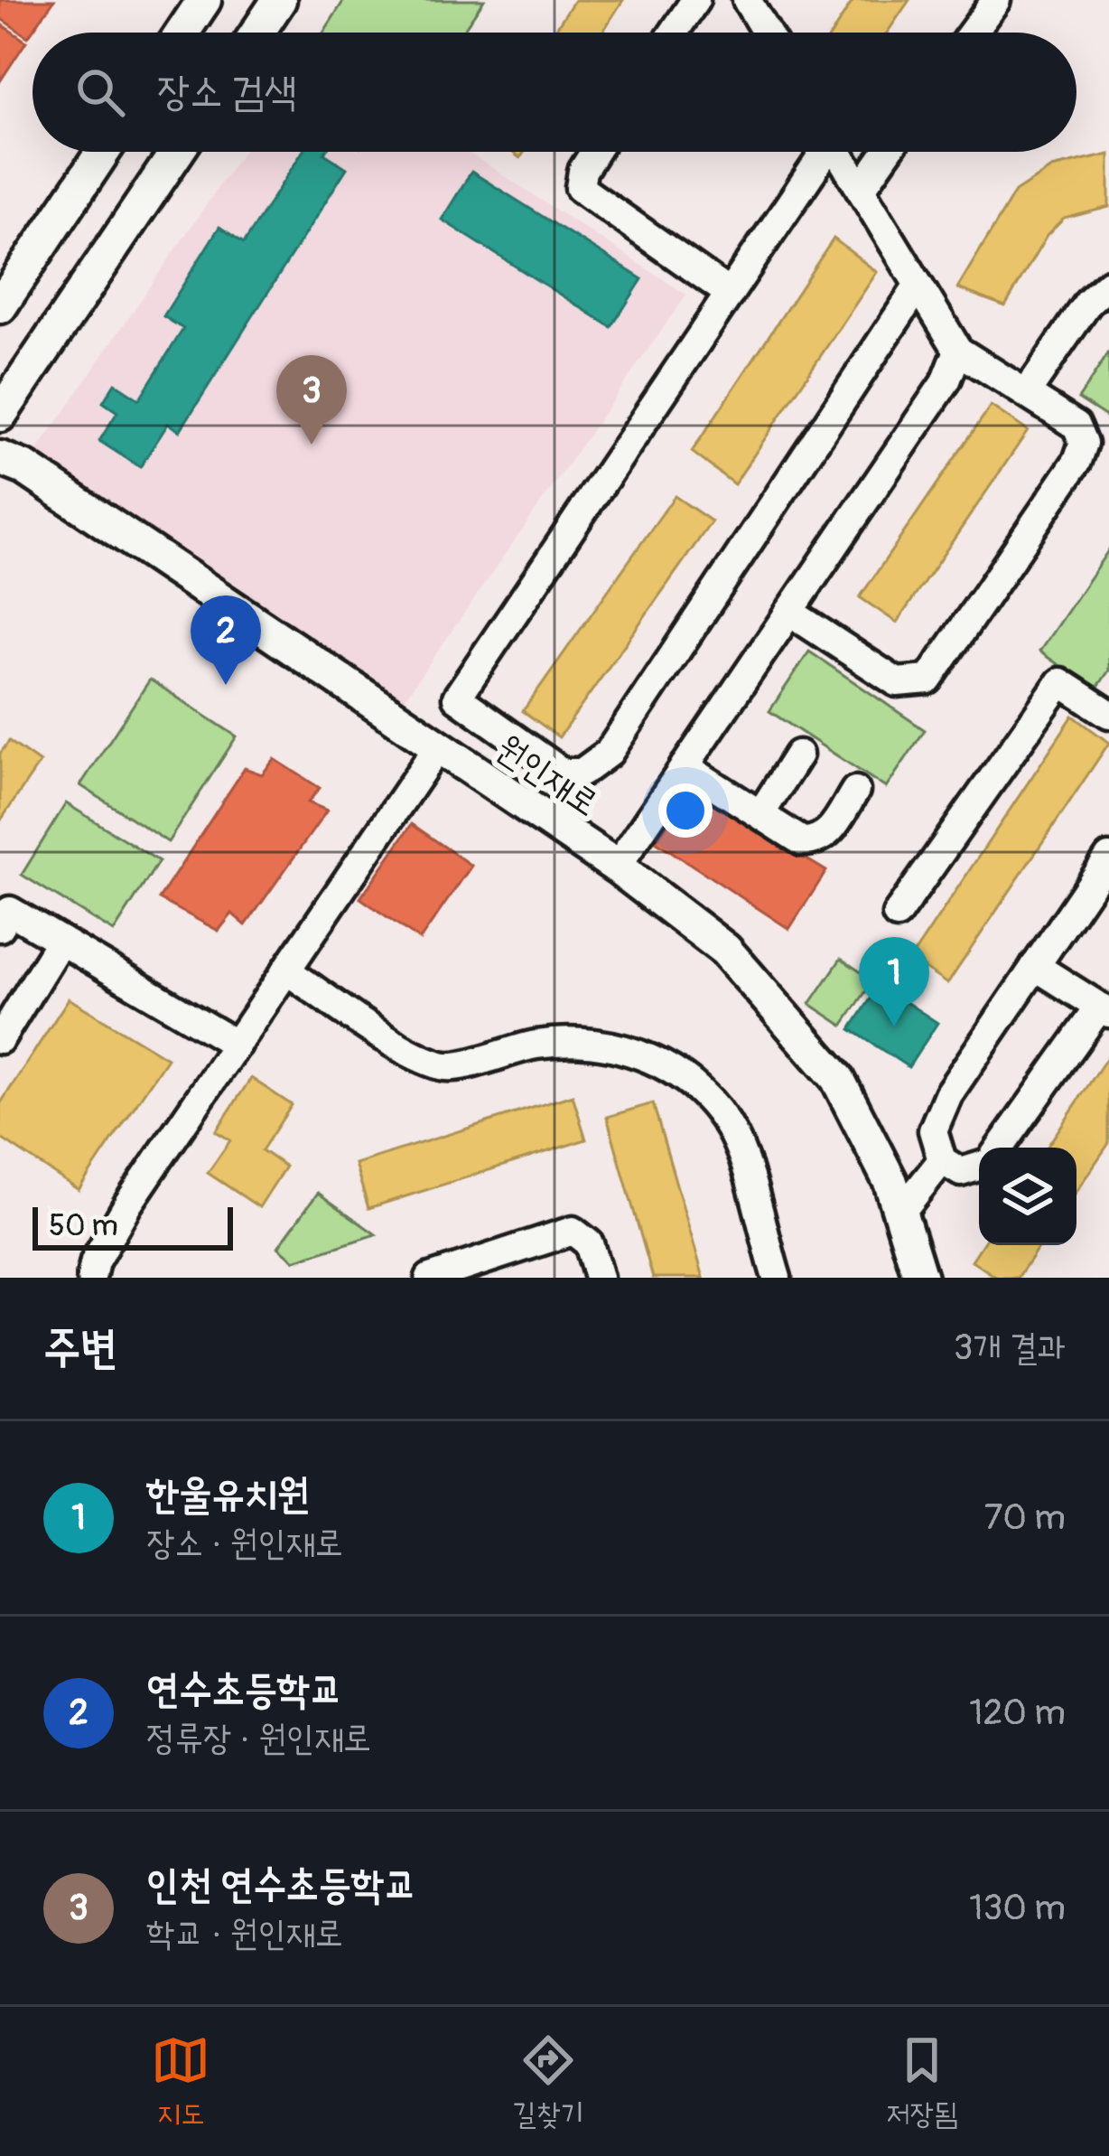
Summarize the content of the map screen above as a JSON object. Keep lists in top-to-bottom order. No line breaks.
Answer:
{"streets":{"main road":["원인재로"]},"scale_bar":"50 m","page":{"search":"장소 검색","pins":["3","2","1"],"scale":"50 m","heading":["주변","3개 결과"],"list":[{"mark":"1","name":"한울유치원","note":"장소 · 원인재로","value":"70 m"},{"mark":"2","name":"연수초등학교","note":"정류장 · 원인재로","value":"120 m"},{"mark":"3","name":"인천 연수초등학교","note":"학교 · 원인재로","value":"130 m"}],"nav":["지도","길찾기","저장됨"]}}
